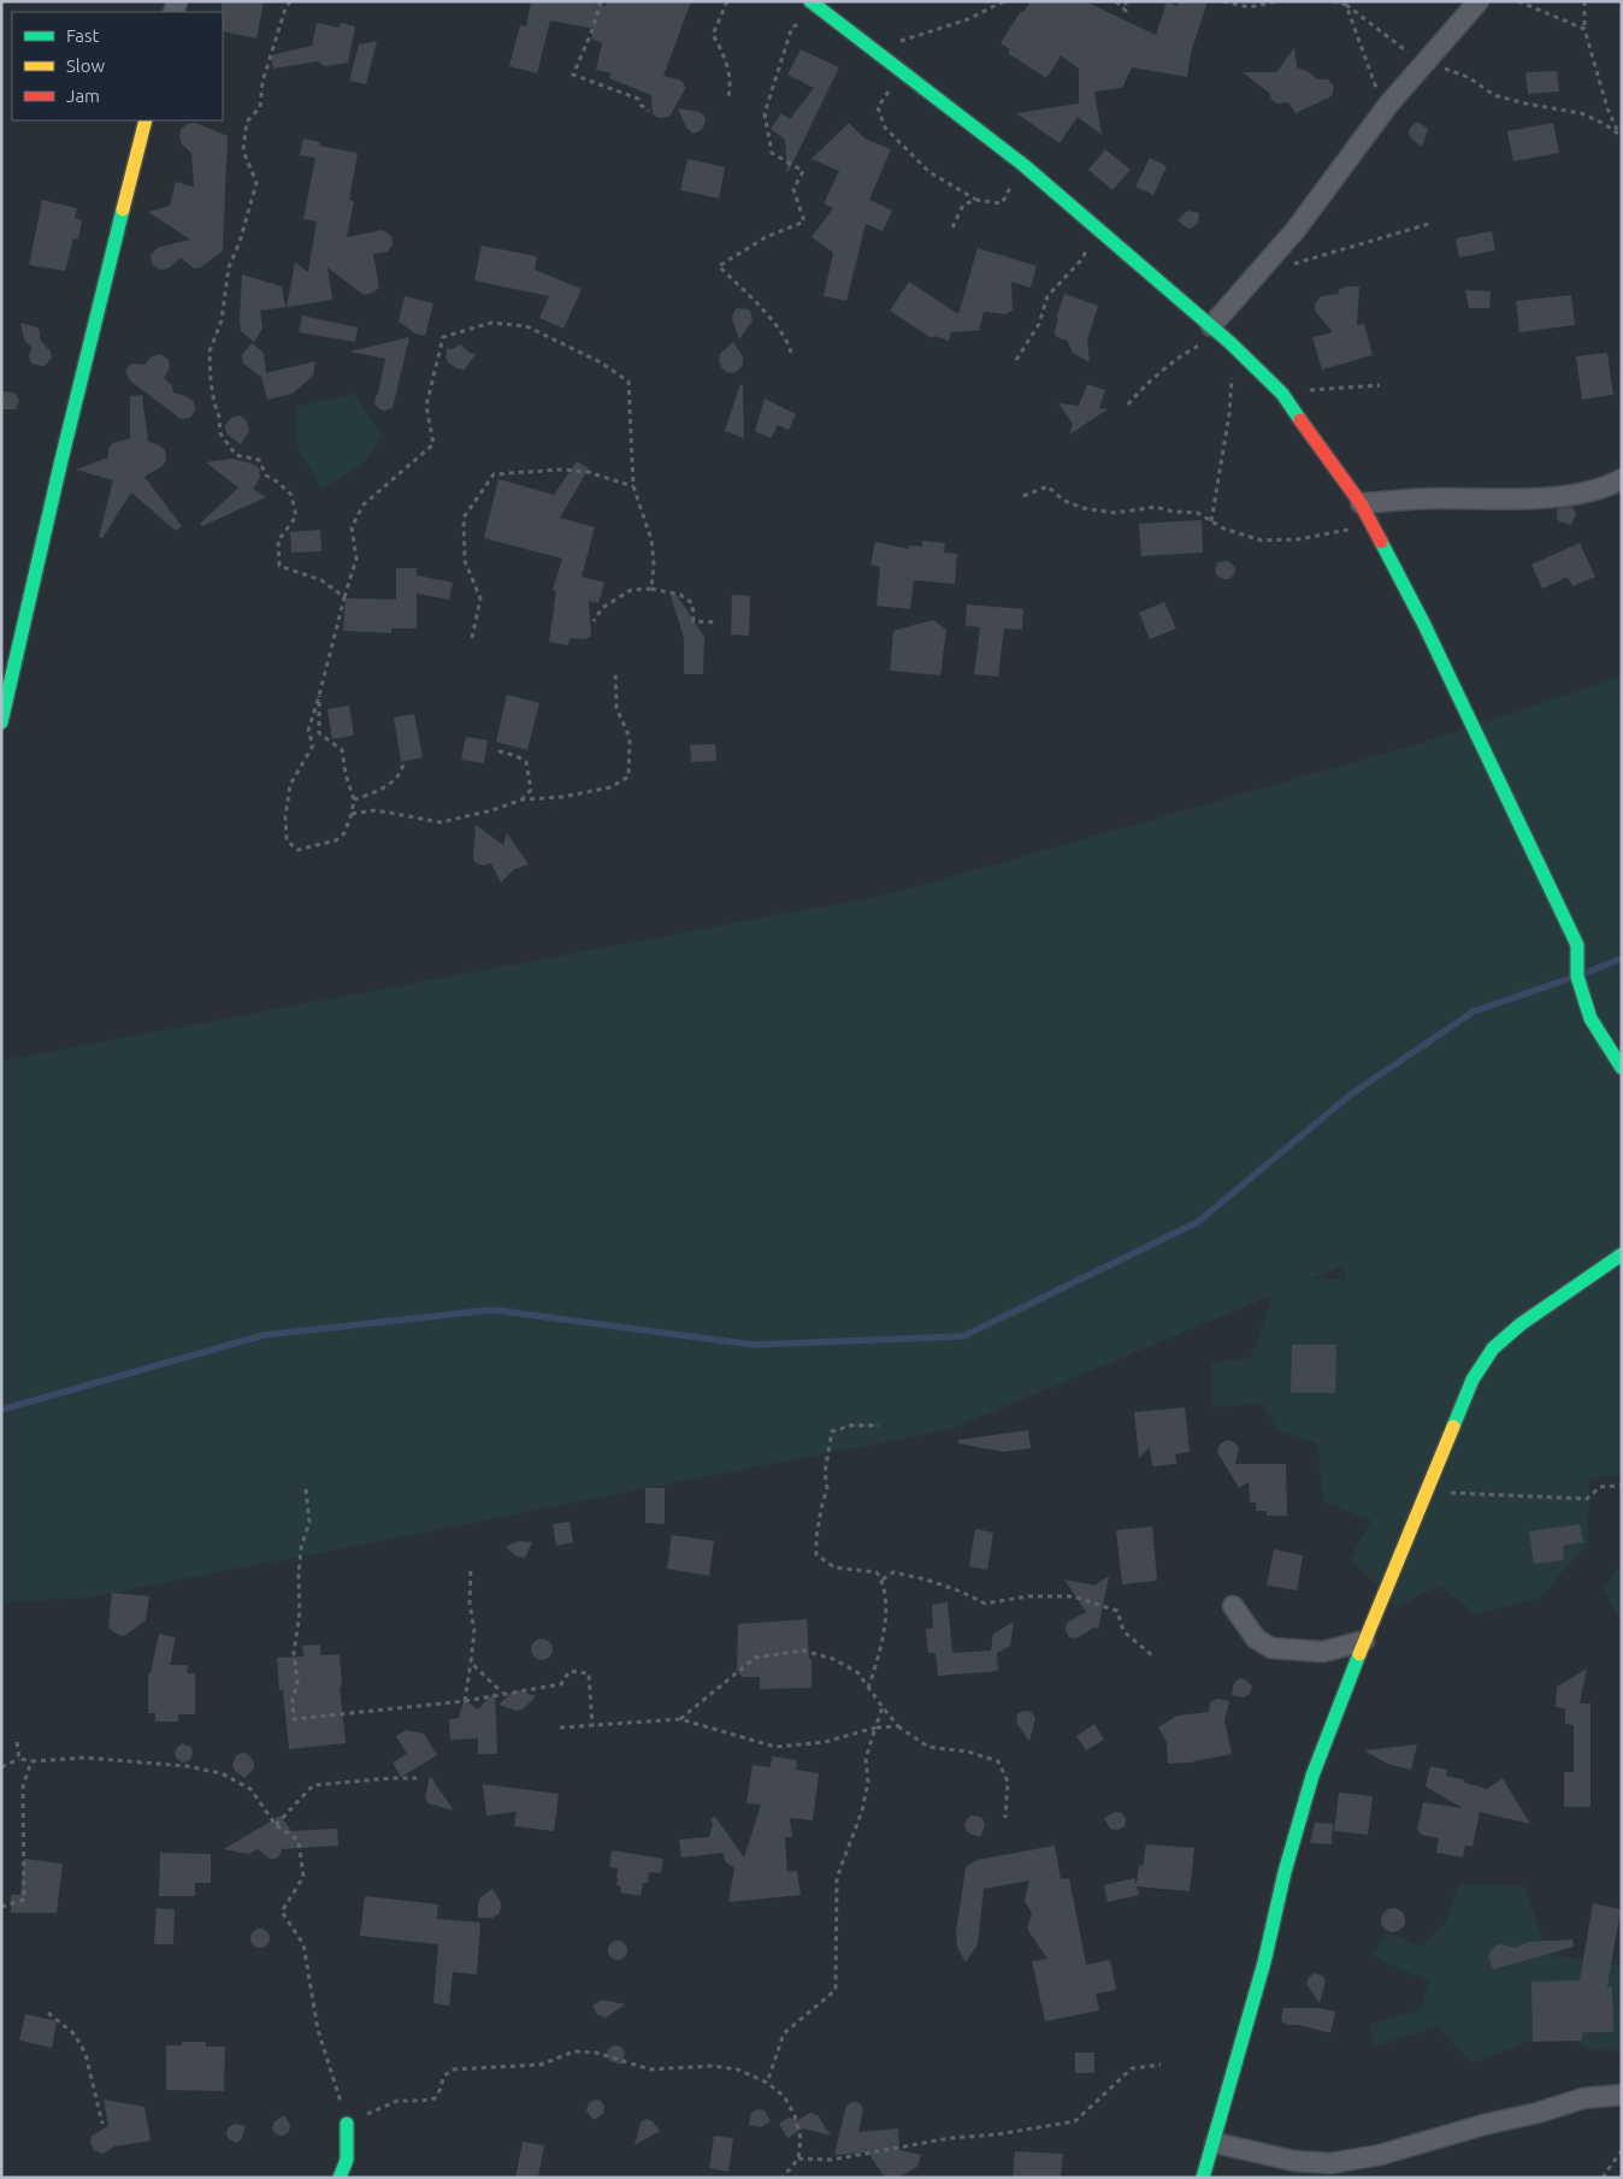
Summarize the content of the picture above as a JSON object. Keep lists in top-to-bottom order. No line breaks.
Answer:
{"legend":["Fast","Slow","Jam"]}
